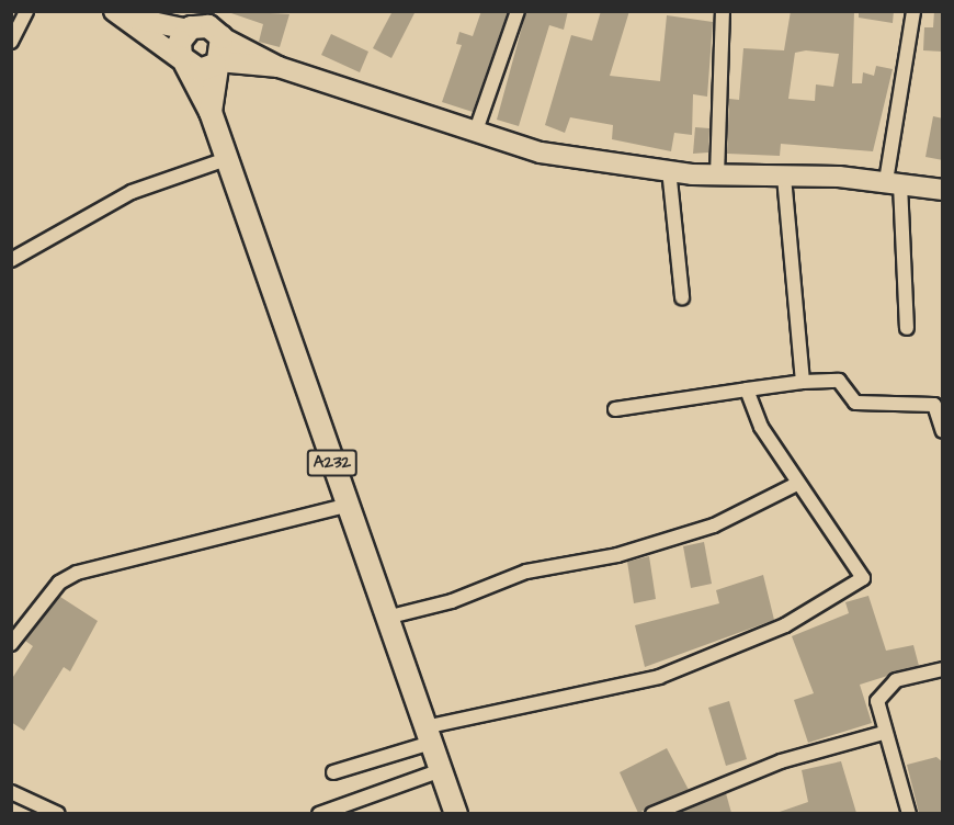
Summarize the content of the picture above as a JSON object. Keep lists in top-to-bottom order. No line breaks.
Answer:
{"streets":{"main road":["A232"]}}
